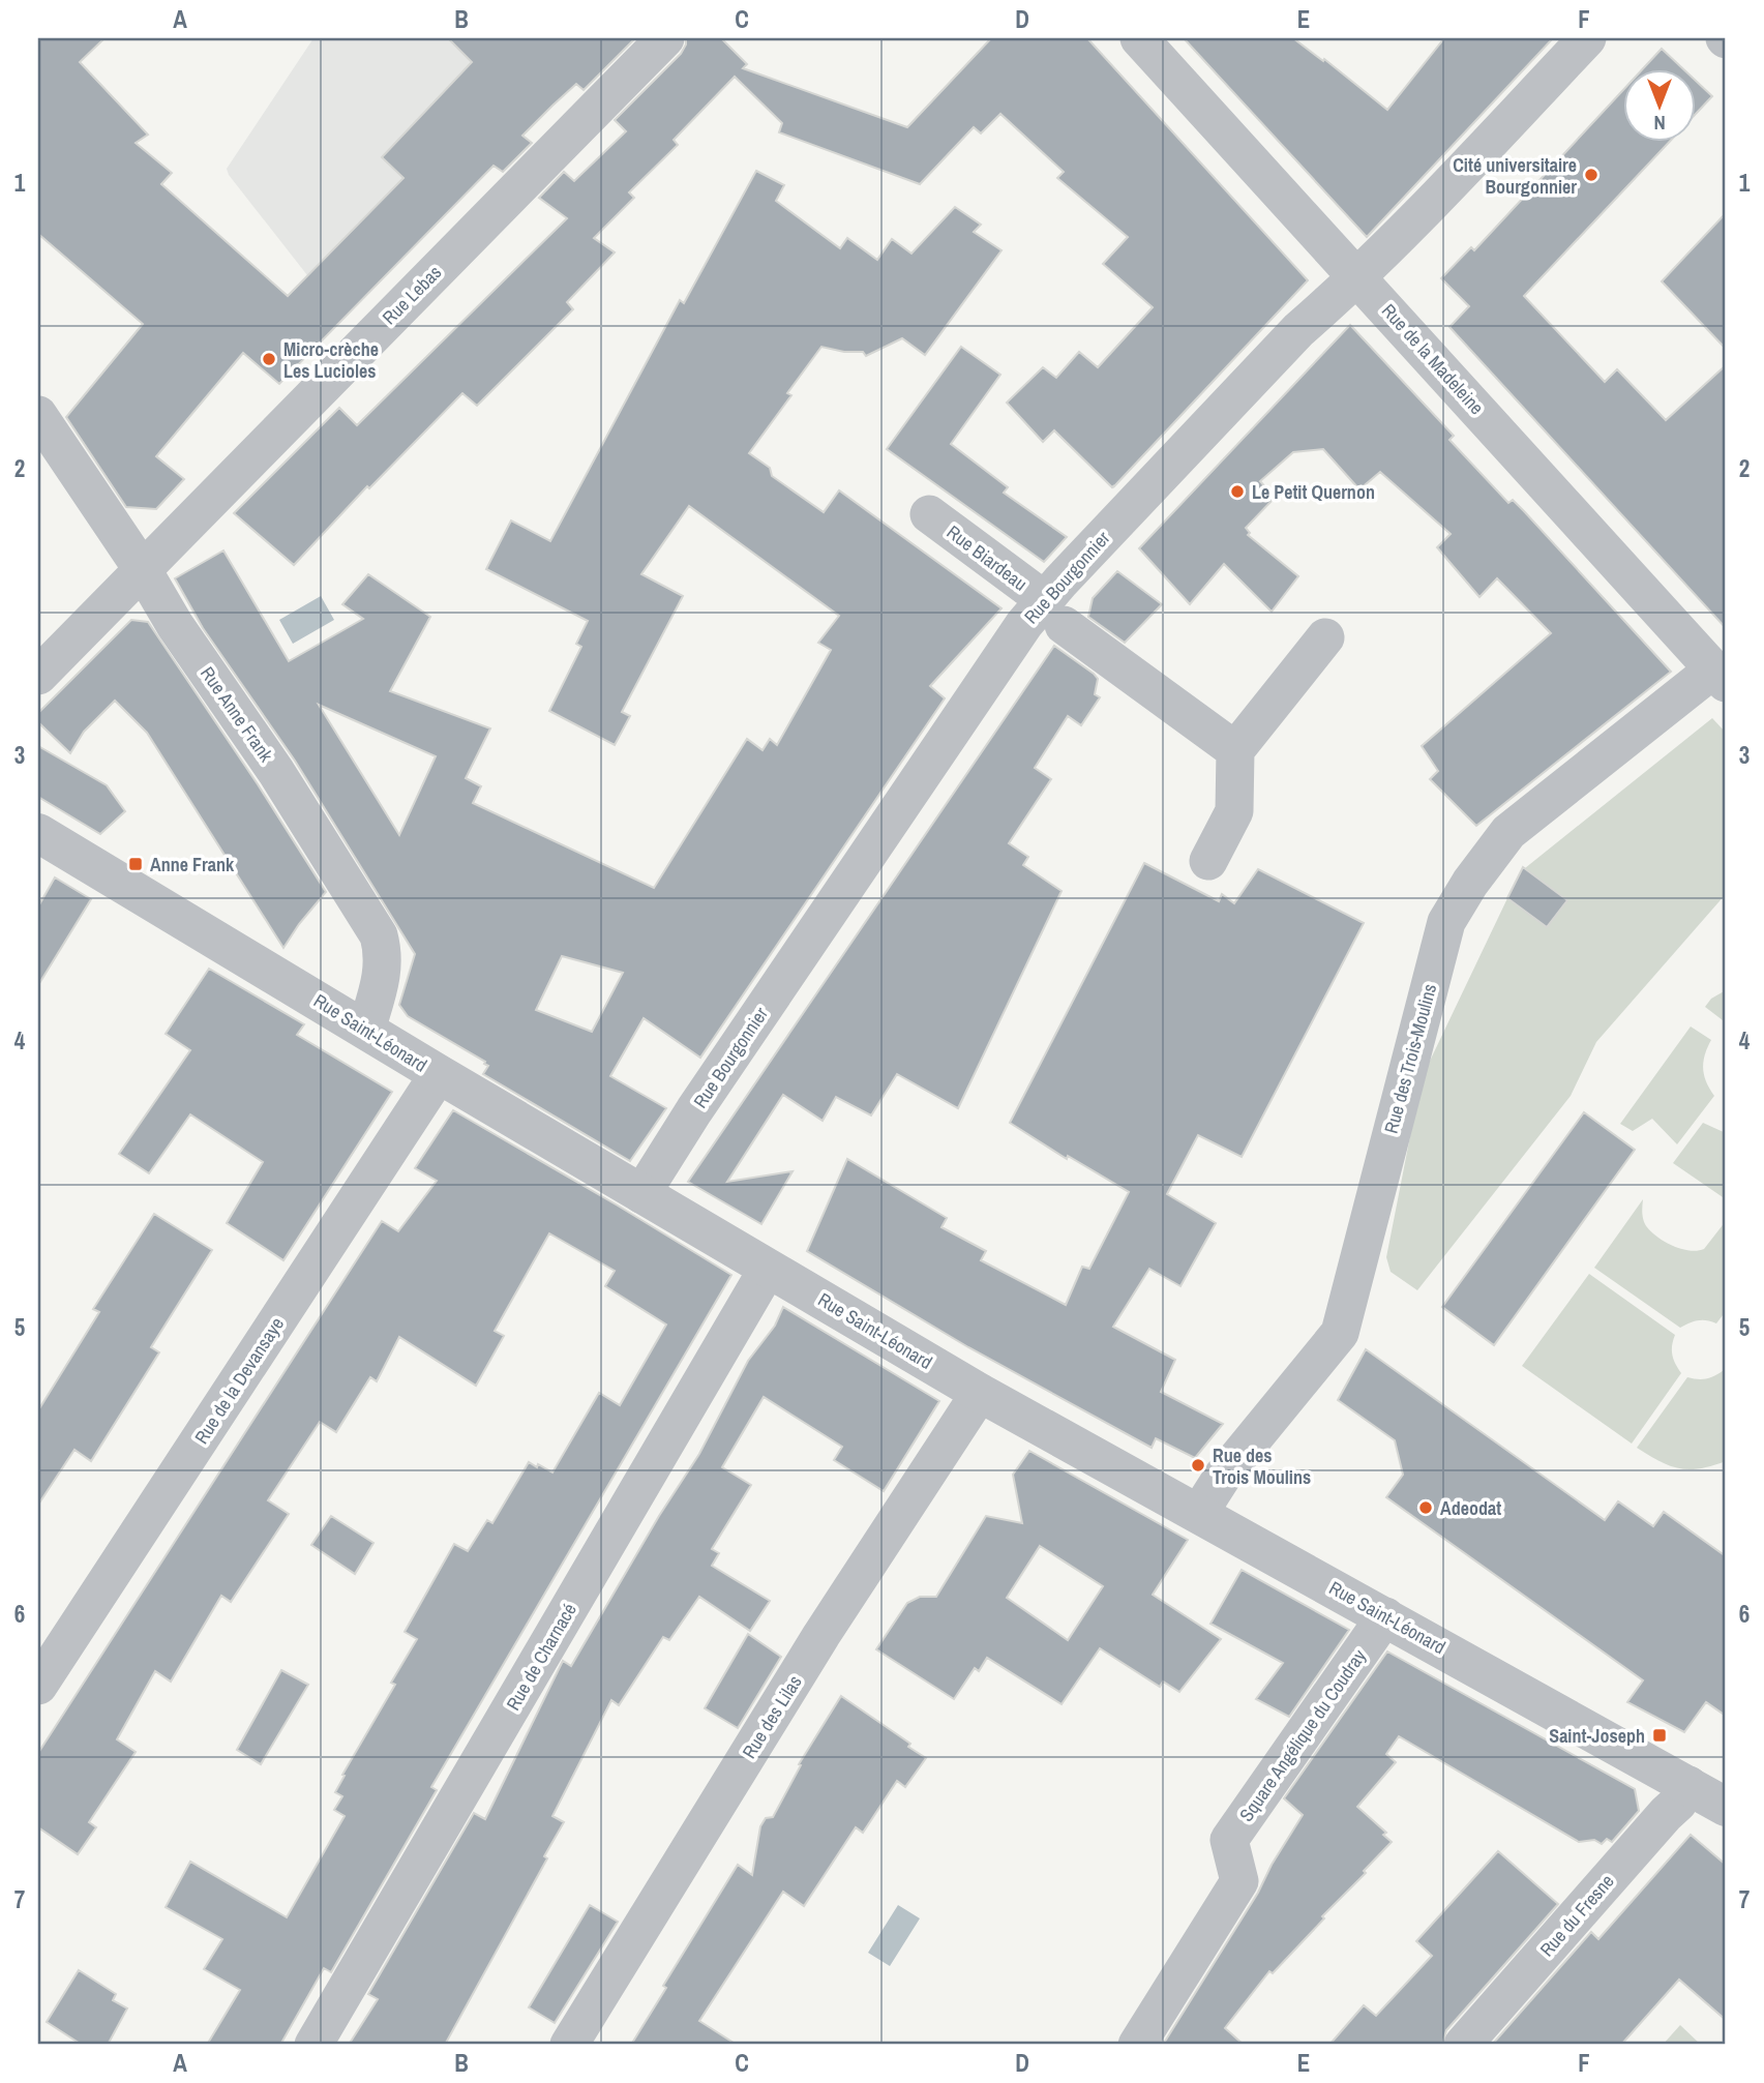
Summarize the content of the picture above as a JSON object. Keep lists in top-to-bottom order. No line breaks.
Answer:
{"streets":{"street":["Rue Lebas","Rue de la Madeleine","Rue Biardeau","Rue Bourgonnier","Rue Anne Frank","Rue Saint-Léonard","Rue des Trois-Moulins","Rue de la Devansaye","Rue de Charnacé","Rue des Lilas","Square Angélique du Coudray","Rue du Fresne"]},"crossings":[["Rue Lebas","Rue Anne Frank"],["Rue de la Madeleine","Rue Bourgonnier"],["Rue de la Madeleine","Rue des Trois-Moulins"],["Rue Biardeau","Rue Bourgonnier"],["Rue Bourgonnier","Rue Saint-Léonard"],["Rue Anne Frank","Rue Saint-Léonard"],["Rue Saint-Léonard","Rue des Trois-Moulins"],["Rue Saint-Léonard","Rue de la Devansaye"],["Rue Saint-Léonard","Rue de Charnacé"],["Rue Saint-Léonard","Rue des Lilas"],["Rue Saint-Léonard","Square Angélique du Coudray"],["Rue Saint-Léonard","Rue du Fresne"]],"places":{"other":["Cité universitaire Bourgonnier","Micro-crèche Les Lucioles","Le Petit Quernon","Rue des Trois Moulins","Adeodat"],"transit":["Anne Frank","Saint-Joseph"]},"north":"bottom","grid":{"columns":["A","B","C","D","E","F"],"rows":["1","2","3","4","5","6","7"]}}
